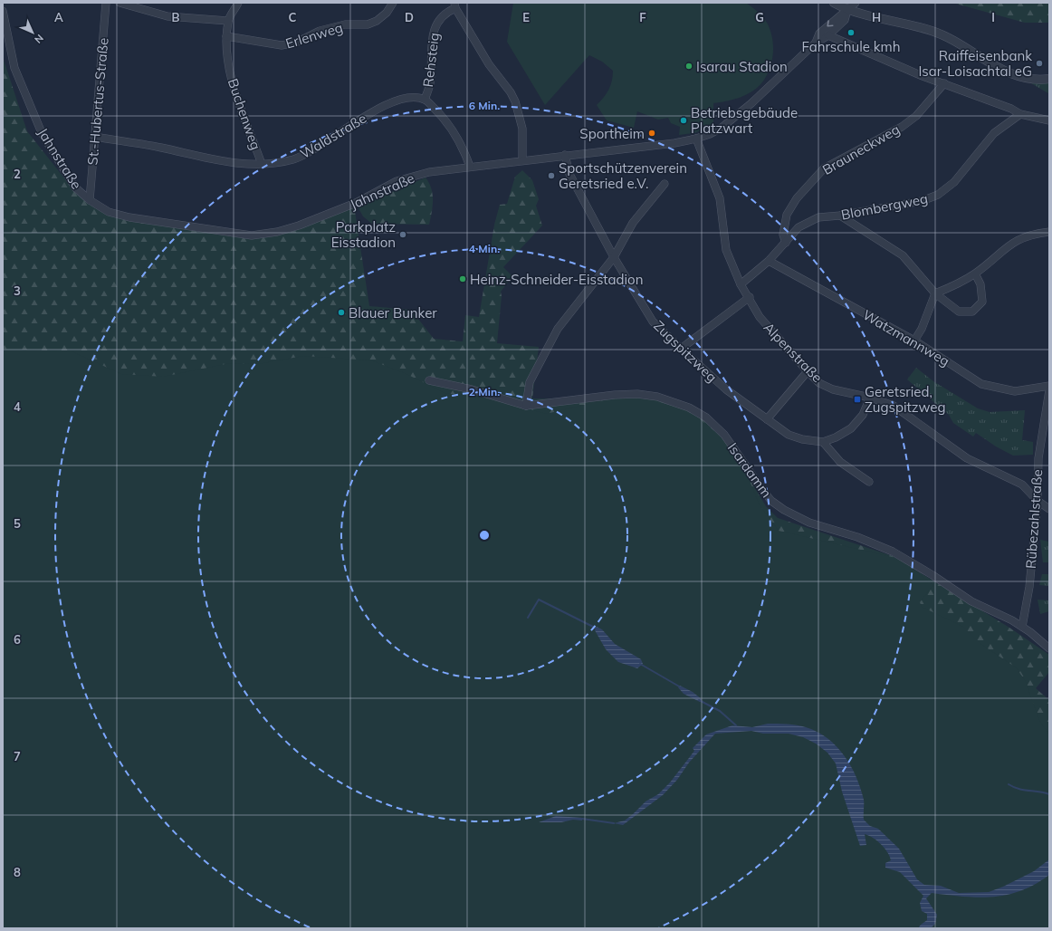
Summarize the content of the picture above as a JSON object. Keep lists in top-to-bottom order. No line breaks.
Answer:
{"streets":{"street":["Erlenweg","Rehsteig","St.-Hubertus-Straße","Buchenweg","Waldstraße","Brauneckweg","Jahnstraße","Blombergweg","Watzmannweg","Zugspitzweg","Alpenstraße","Isardamm","Rübezahlstraße"]},"crossings":[["Erlenweg","Buchenweg"],["Rehsteig","Waldstraße"],["St.-Hubertus-Straße","Waldstraße"],["St.-Hubertus-Straße","Jahnstraße"],["Buchenweg","Waldstraße"],["Brauneckweg","Blombergweg"],["Jahnstraße","Zugspitzweg"],["Jahnstraße","Alpenstraße"],["Blombergweg","Watzmannweg"],["Blombergweg","Alpenstraße"],["Zugspitzweg","Alpenstraße"],["Alpenstraße","Rübezahlstraße"],["Isardamm","Rübezahlstraße"]],"places":{"other":["Fahrschule kmh","Raiffeisenbank Isar-Loisachtal eG","Isarau Stadion","Betriebsgebäude Platzwart","Sportheim","Sportschützenverein Geretsried e.V.","Parkplatz Eisstadion","Heinz-Schneider-Eisstadion","Blauer Bunker"],"transit":["Geretsried, Zugspitzweg"]},"north":"bottom right","grid":{"columns":["A","B","C","D","E","F","G","H","I"],"rows":["2","3","4","5","6","7","8"]},"rings":["6 Min.","4 Min.","2 Min."]}
